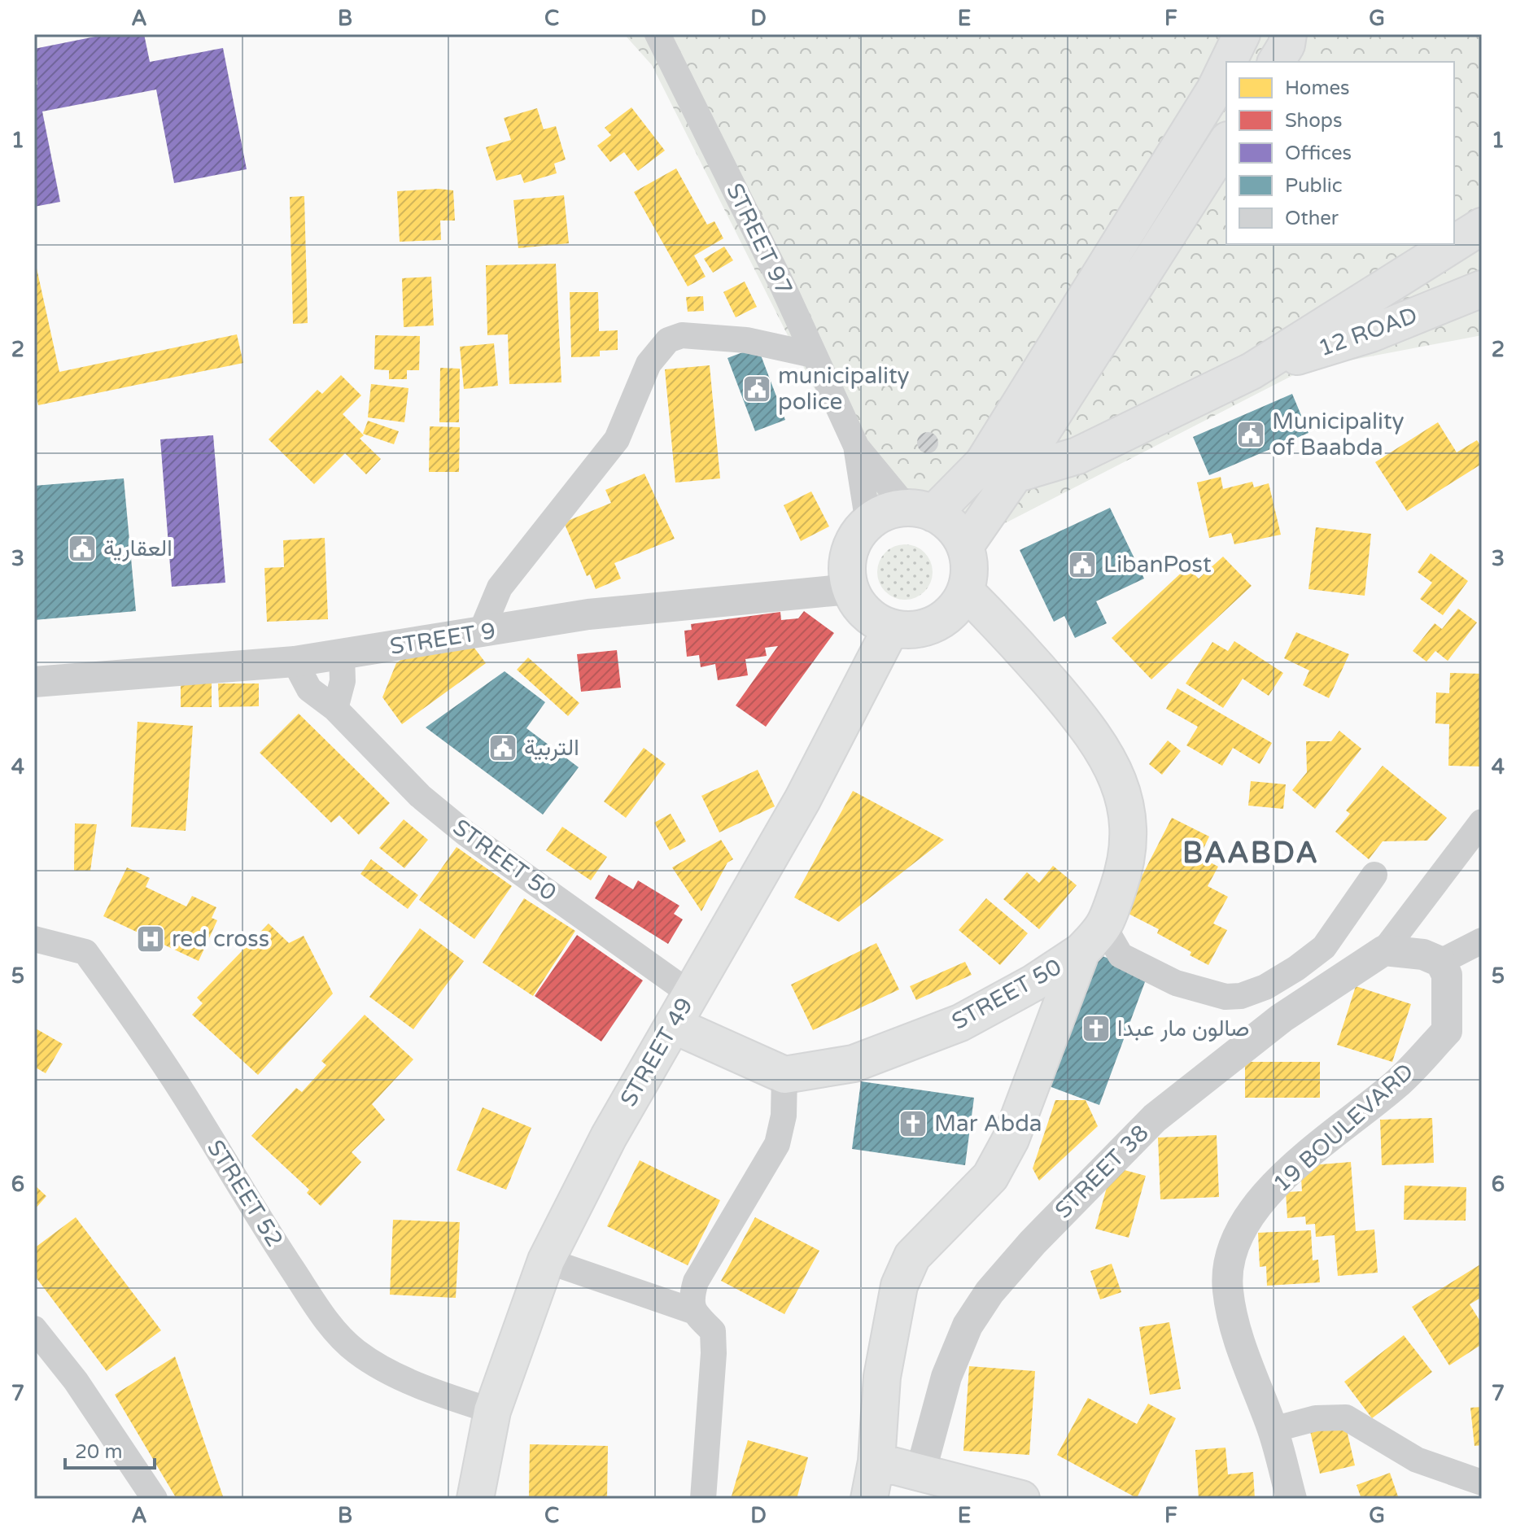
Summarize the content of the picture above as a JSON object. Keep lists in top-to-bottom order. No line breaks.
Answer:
{"streets":{"main road":["12 ROAD","STREET 50","STREET 49"],"street":["STREET 97","STREET 9","19 BOULEVARD","STREET 38","STREET 52"]},"crossings":[["STREET 97","STREET 9"],["STREET 97","STREET 49"],["STREET 9","STREET 50"],["STREET 9","STREET 49"],["STREET 50","STREET 49"],["STREET 49","STREET 52"]],"districts":["BAABDA"],"places":{"public building":["municipality police","Municipality of Baabda","العقارية","LibanPost","التربية"],"hospital":["red cross"],"church":["صالون مار عبدا","Mar Abda"]},"legend":["Homes","Shops","Offices","Public","Other"],"scale_bar":"20 m","grid":{"columns":["A","B","C","D","E","F","G"],"rows":["1","2","3","4","5","6","7"]}}
